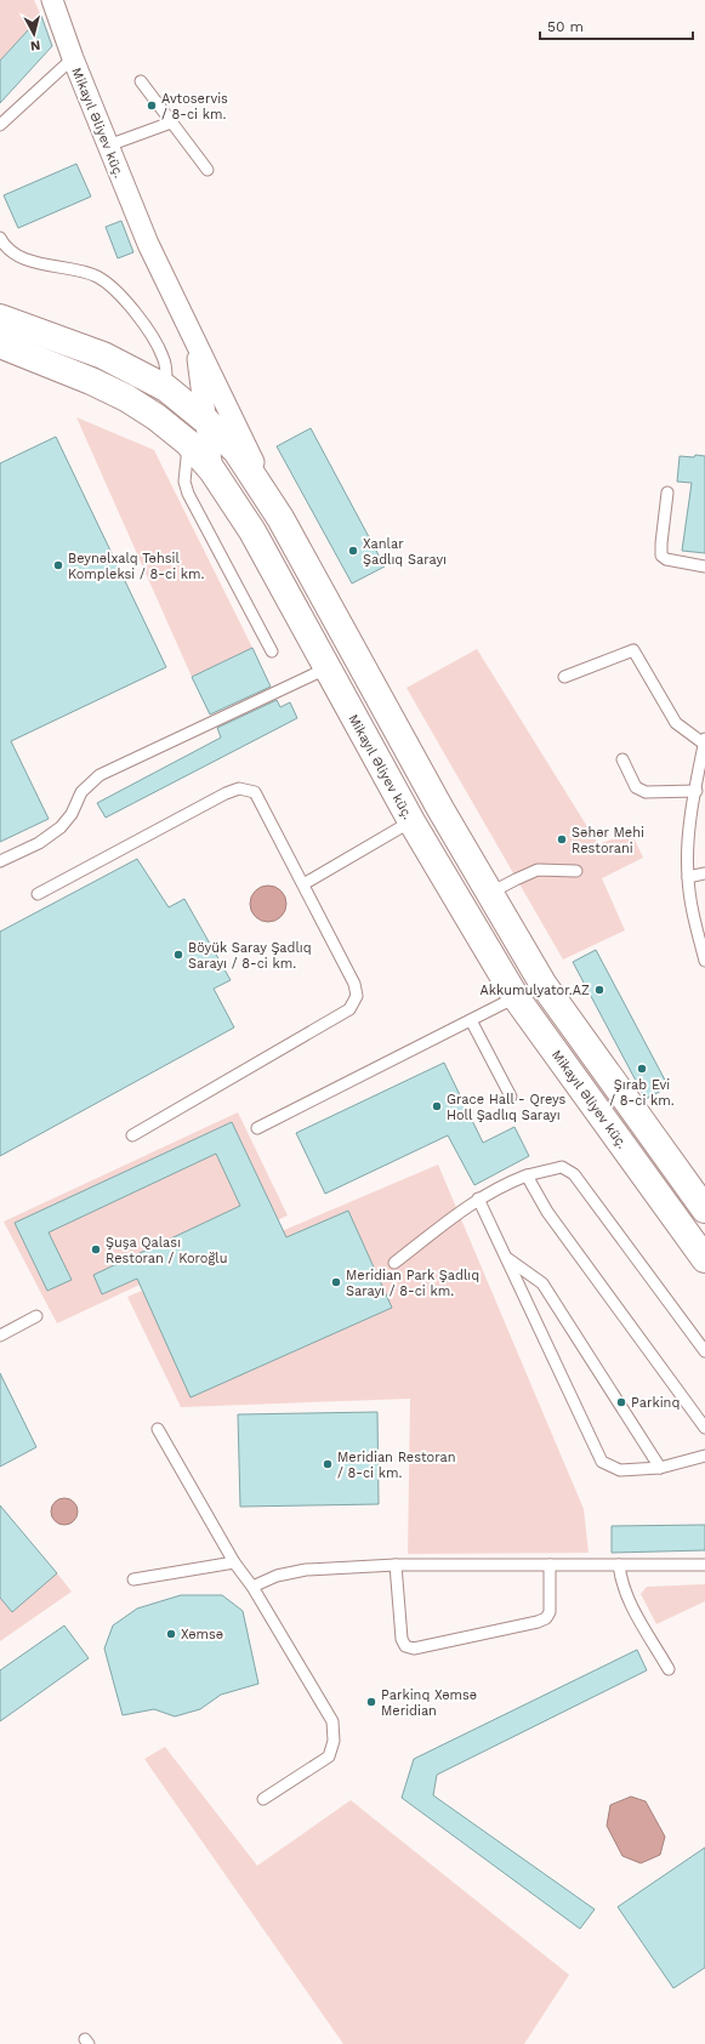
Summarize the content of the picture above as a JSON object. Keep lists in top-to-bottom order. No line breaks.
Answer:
{"streets":{"main road":["Mikayıl Əliyev küç."]},"places":["Avtoservis / 8-ci km.","Xanlar Şadlıq Sarayı","Beynəlxalq Təhsil Kompleksi / 8-ci km.","Səhər Mehi Restorani","Böyük Saray Şadlıq Sarayı / 8-ci km.","Akkumulyator.AZ","Şırab Evi / 8-ci km.","Grace Hall - Qreys Holl Şadlıq Sarayı","Şuşa Qalası Restoran / Koroğlu","Meridian Park Şadlıq Sarayı / 8-ci km.","Parkinq","Meridian Restoran / 8-ci km.","Xəmsə","Parkinq Xəmsə Meridian"],"scale_bar":"50 m","north":"bottom"}
